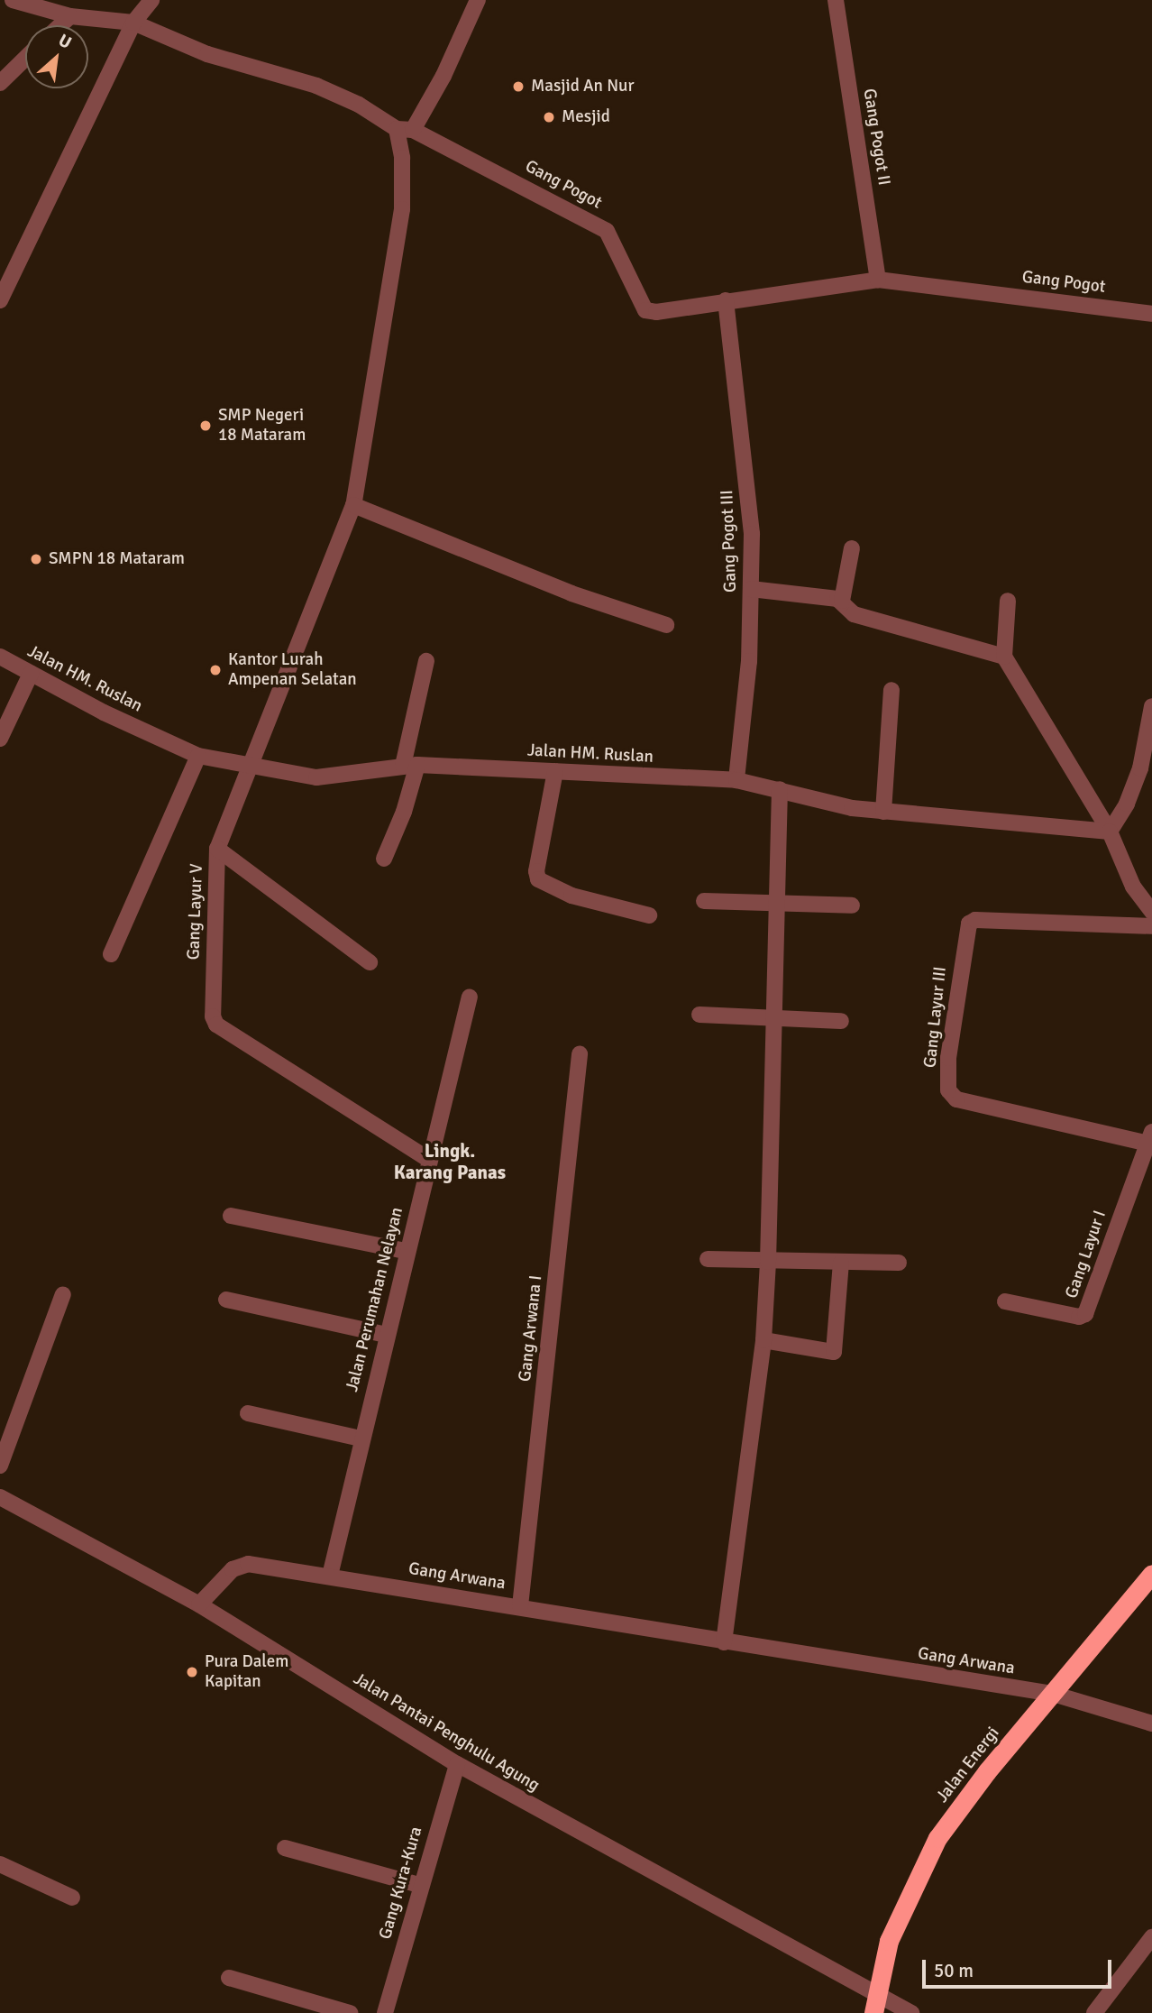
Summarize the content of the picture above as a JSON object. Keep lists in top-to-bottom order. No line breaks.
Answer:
{"streets":{"highway":["Jalan Energi"],"street":["Gang Pogot II","Gang Pogot","Gang Pogot III","Jalan HM. Ruslan","Gang Layur V","Gang Layur III","Gang Layur I","Jalan Perumahan Nelayan","Gang Arwana I","Gang Arwana","Jalan Pantai Penghulu Agung","Gang Kura-Kura"]},"crossings":[["Gang Pogot II","Gang Pogot"],["Gang Pogot","Gang Pogot III"],["Gang Pogot","Gang Layur V"],["Gang Pogot III","Jalan HM. Ruslan"],["Jalan HM. Ruslan","Gang Layur V"],["Gang Layur V","Jalan Perumahan Nelayan"],["Gang Layur III","Gang Layur I"],["Jalan Perumahan Nelayan","Gang Arwana"],["Gang Arwana I","Gang Arwana"],["Gang Arwana","Jalan Pantai Penghulu Agung"],["Gang Arwana","Jalan Energi"],["Jalan Pantai Penghulu Agung","Jalan Energi"],["Jalan Pantai Penghulu Agung","Gang Kura-Kura"]],"districts":["Lingk. Karang Panas"],"places":["Masjid An Nur","Mesjid","SMP Negeri 18 Mataram","SMPN 18 Mataram","Kantor Lurah Ampenan Selatan","Pura Dalem Kapitan"],"scale_bar":"50 m","north":"top right"}
